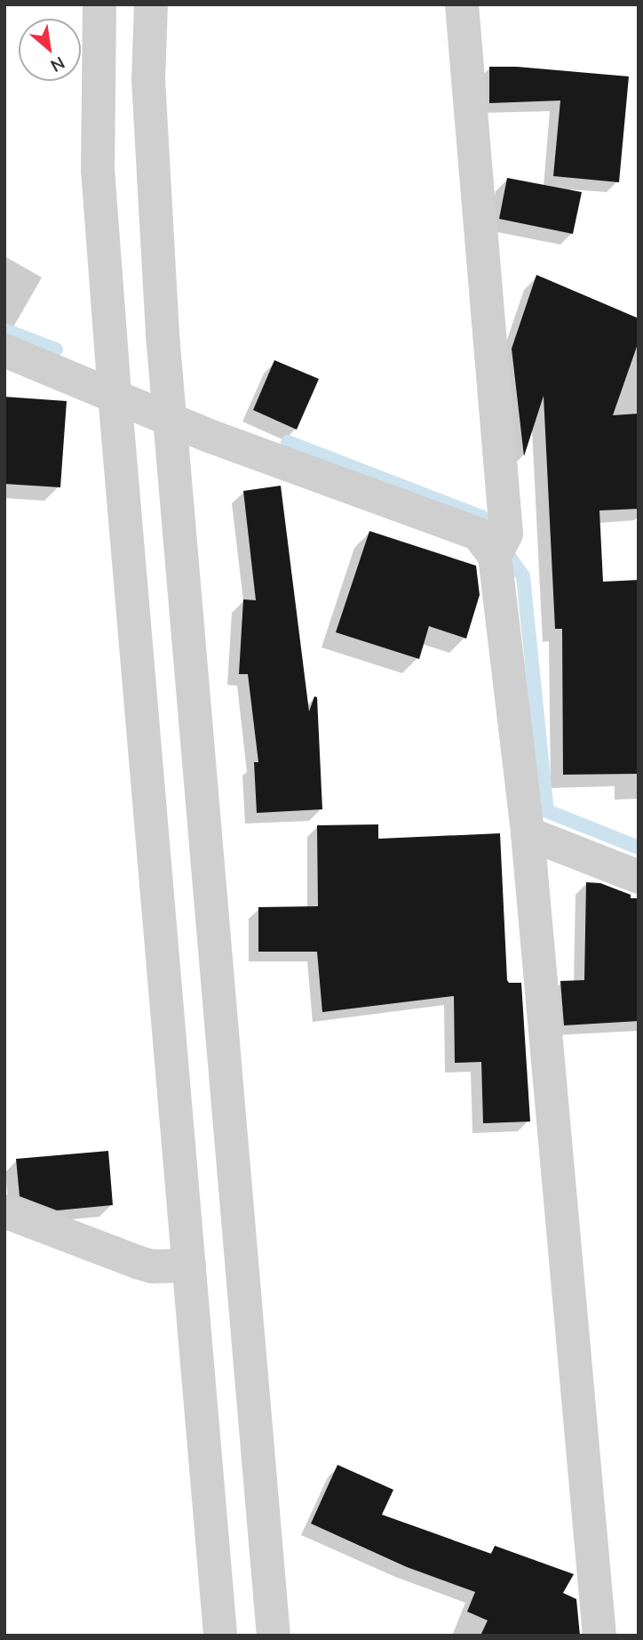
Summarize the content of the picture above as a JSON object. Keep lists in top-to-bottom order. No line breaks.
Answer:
{"north":"bottom right"}
